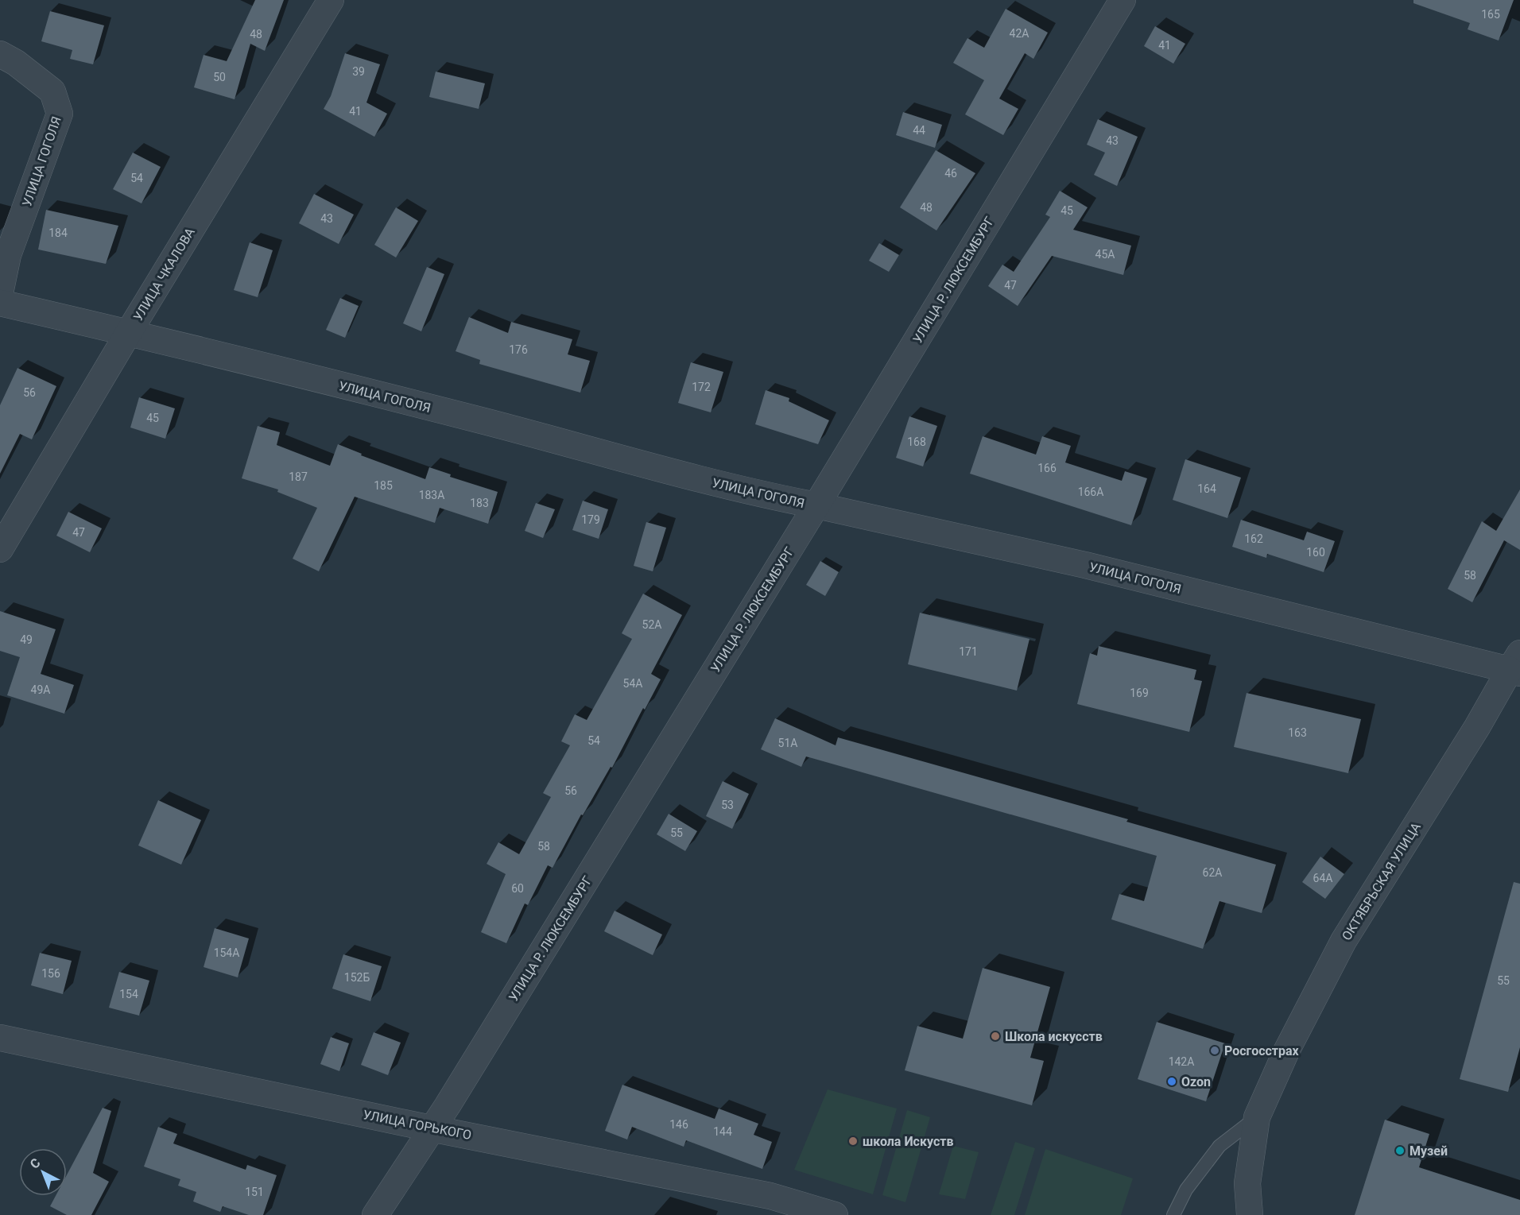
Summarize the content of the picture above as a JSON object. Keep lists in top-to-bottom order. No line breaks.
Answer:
{"streets":{"street":["УЛИЦА ГОГОЛЯ","УЛИЦА ЧКАЛОВА","УЛИЦА Р. ЛЮКСЕМБУРГ","ОКТЯБРЬСКАЯ УЛИЦА","УЛИЦА ГОРЬКОГО"]},"crossings":[["УЛИЦА ГОГОЛЯ","УЛИЦА ЧКАЛОВА"],["УЛИЦА ГОГОЛЯ","УЛИЦА Р. ЛЮКСЕМБУРГ"],["УЛИЦА ГОГОЛЯ","ОКТЯБРЬСКАЯ УЛИЦА"],["УЛИЦА Р. ЛЮКСЕМБУРГ","УЛИЦА ГОРЬКОГО"]],"places":["Школа искусств","Росгосстрах","Ozon","школа Искуств","Музей"],"house_numbers":["165","42А","48","41","39","50","41","44","43","46","54","48","45","43","184","45А","47","176","172","56","45","168","166","187","185","164","166А","183А","183","179","47","162","160","58","52А","49","171","54А","49А","169","163","54","51А","56","53","55","58","62А","64А","60","154А","156","152Б","55","154","142А","146","144","151"],"north":"top left"}
